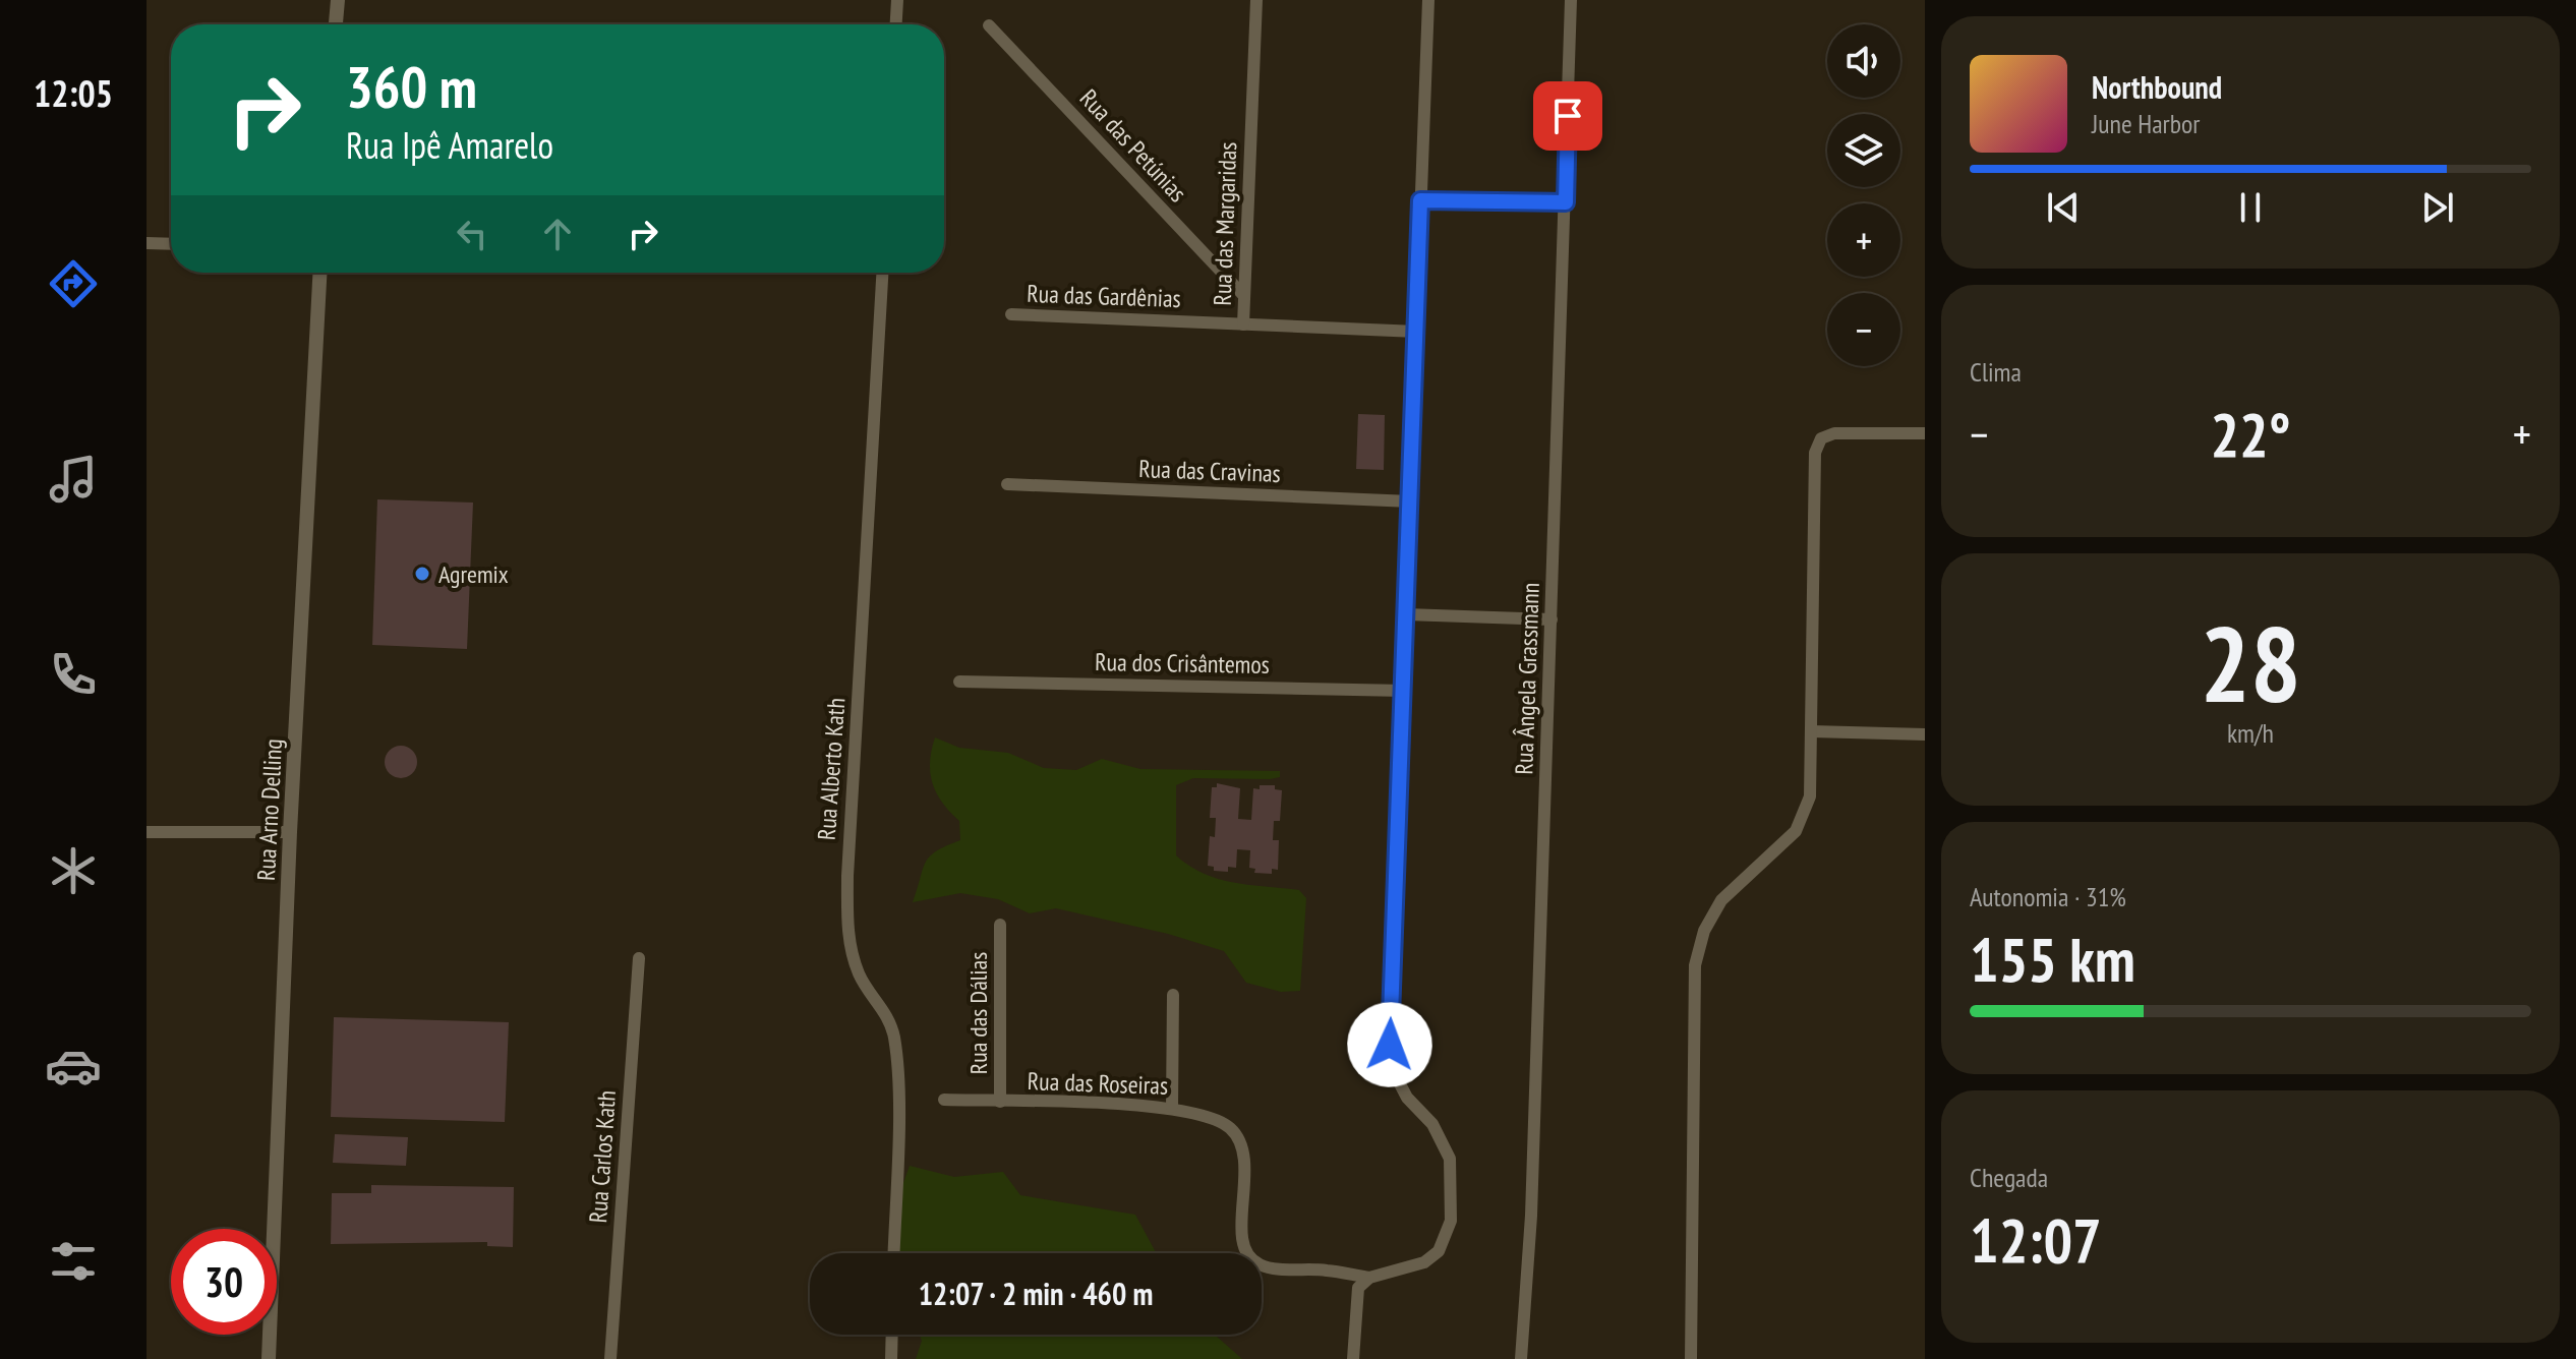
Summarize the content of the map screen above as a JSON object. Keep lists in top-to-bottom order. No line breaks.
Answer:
{"streets":{"street":["Rua das Petúnias","Rua das Margaridas","Rua das Gardênias","Rua das Cravinas","Rua dos Crisântemos","Rua Ângela Grassmann","Rua Alberto Kath","Rua Arno Delling","Rua das Dálias","Rua das Roseiras","Rua Carlos Kath"]},"crossings":[["Rua das Petúnias","Rua das Margaridas"],["Rua das Margaridas","Rua das Gardênias"],["Rua das Dálias","Rua das Roseiras"]],"places":["Agremix"],"page":{"tabs":"12:05","map_buttons":["+","−"],"turn":["360 m","Rua Ipê Amarelo"],"song":["Northbound","June Harbor"],"tile":["Clima",["28","km/h"],["Autonomia · 31%","155 km"],["Chegada","12:07"]],"heat":["−","22°","+"],"limit":"30","trip":"12:07 · 2 min · 460 m"}}
